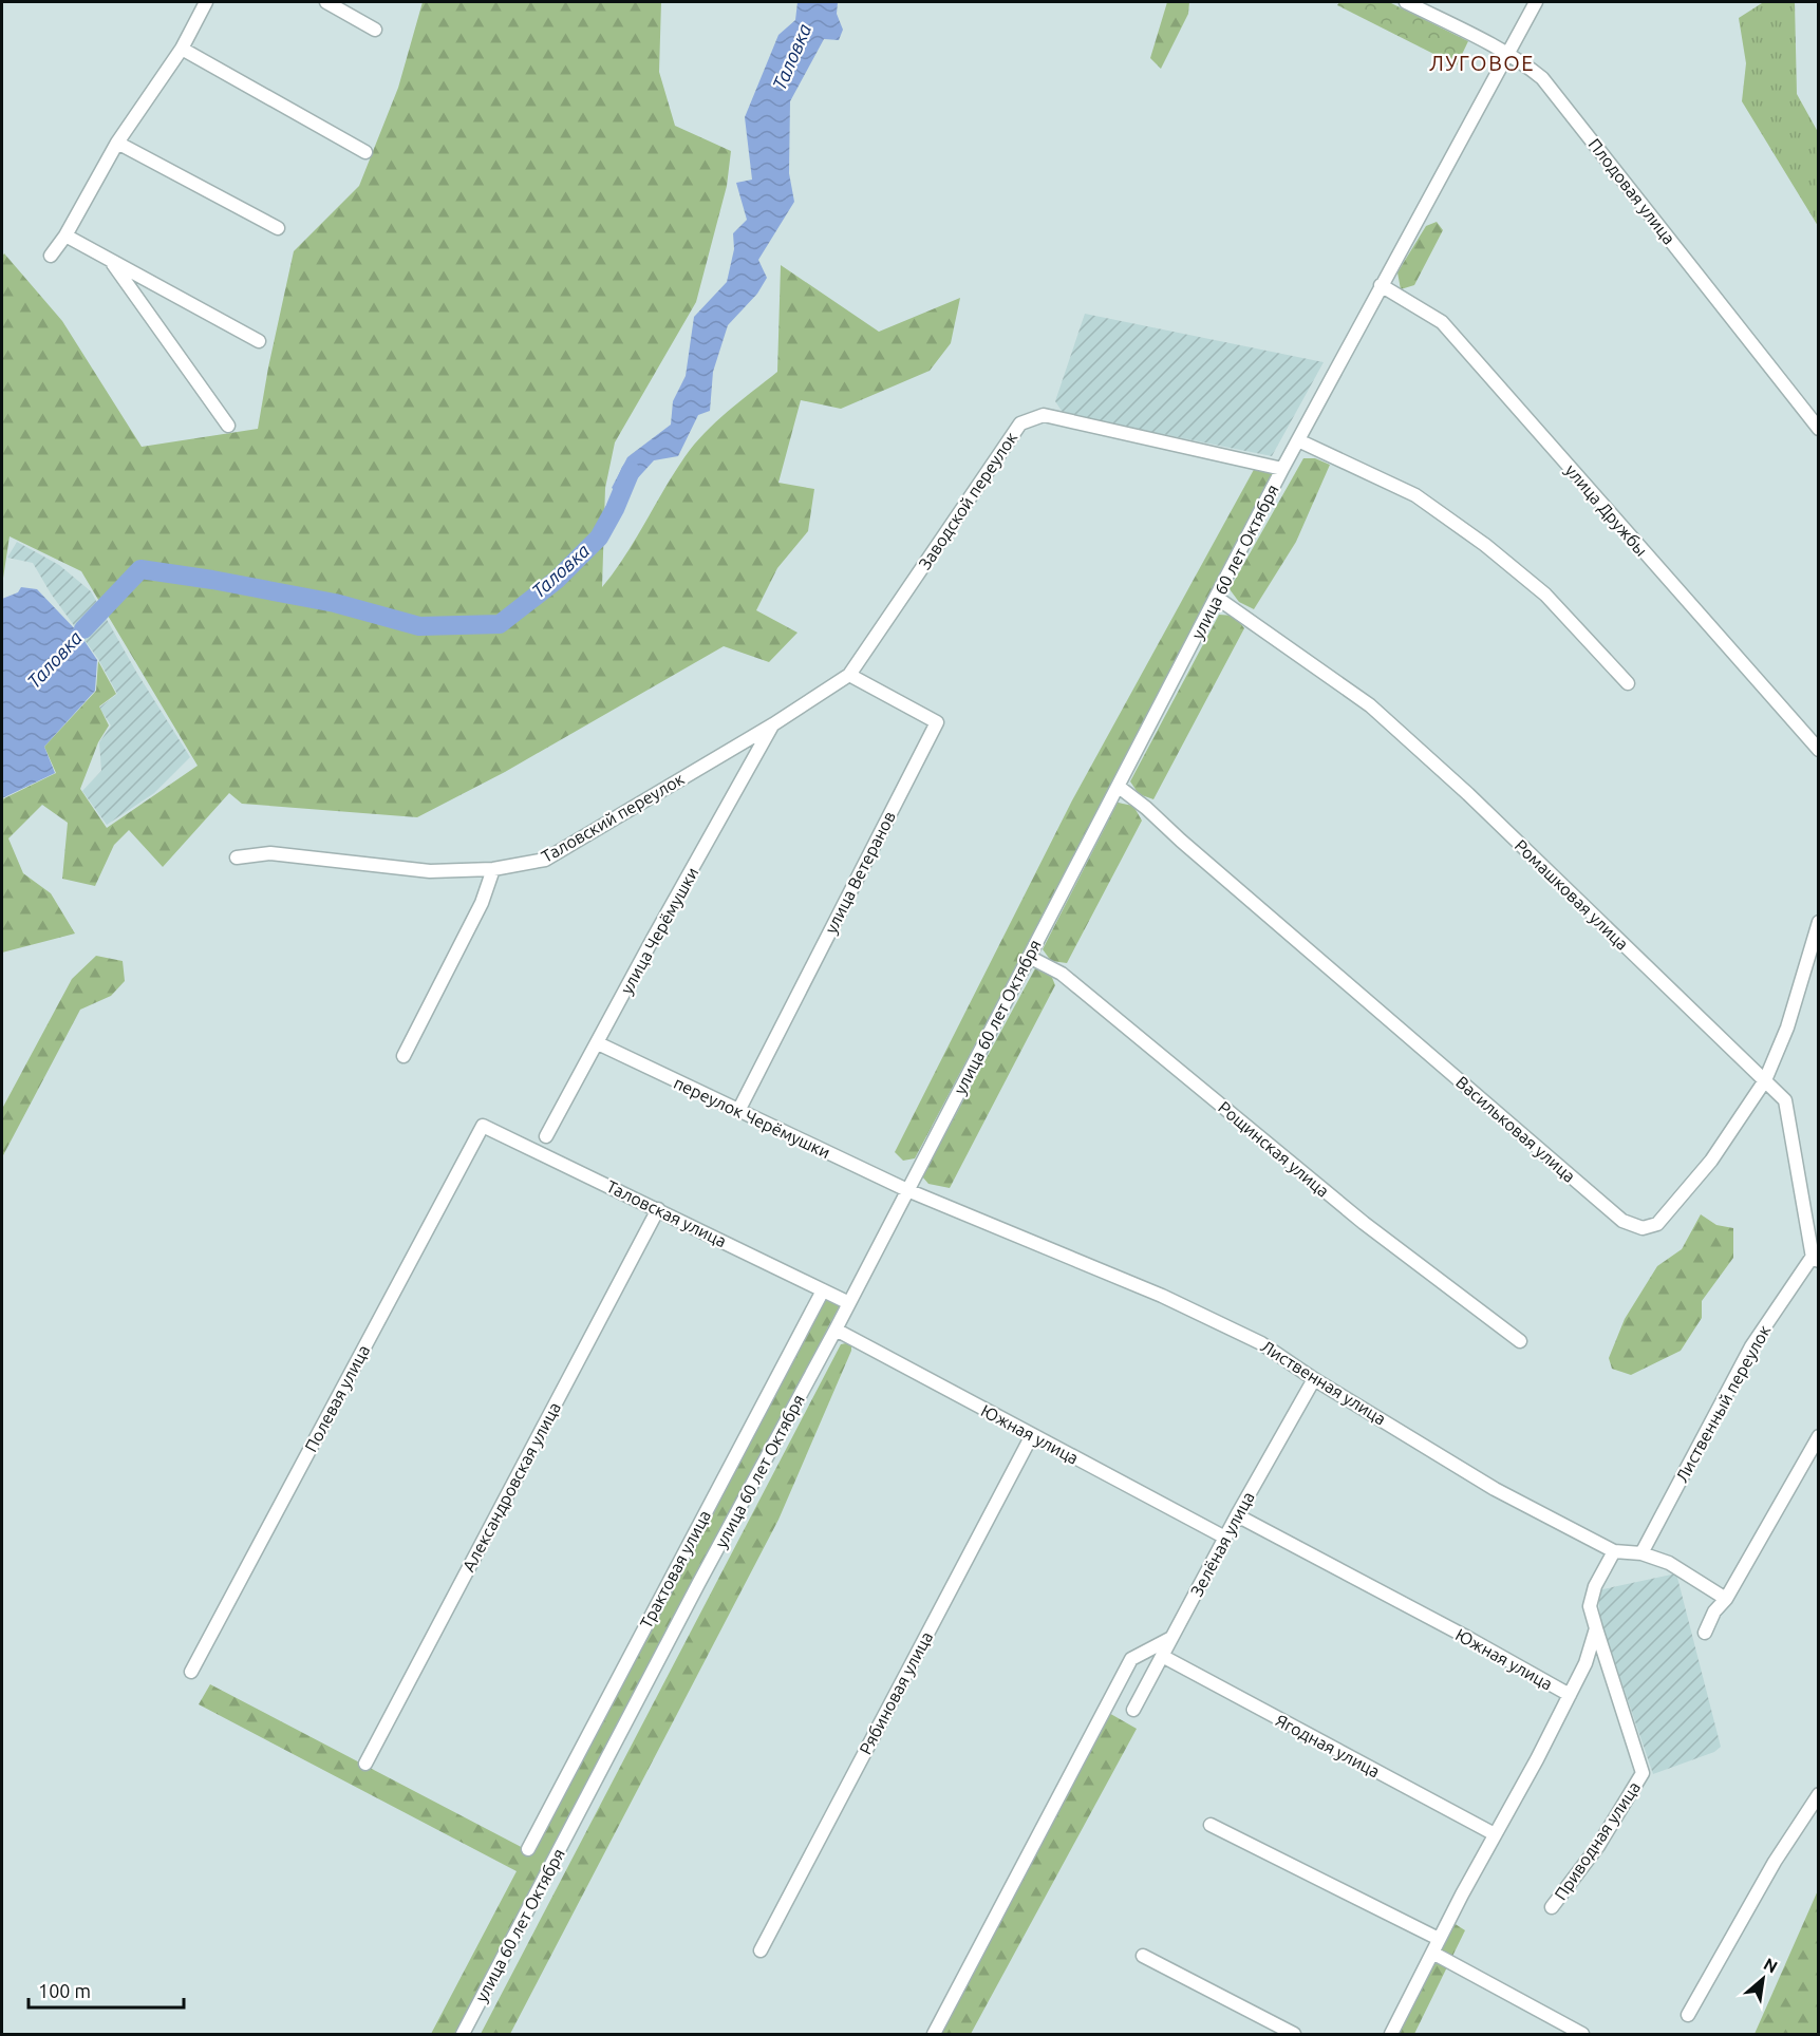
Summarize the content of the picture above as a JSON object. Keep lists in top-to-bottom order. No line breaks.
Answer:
{"streets":{"street":["Плодовая улица","Заводской переулок","улица Дружбы","улица 60 лет Октября","Таловский переулок","улица Ветеранов","Ромашковая улица","улица Черёмушки","переулок Черёмушки","Васильковая улица","Рощинская улица","Таловская улица","Лиственная улица","Полевая улица","Лиственный переулок","Южная улица","Александровская улица","Зелёная улица","Трактовая улица","Рябиновая улица","Ягодная улица","Приводная улица"]},"crossings":[["Плодовая улица","улица 60 лет Октября"],["Заводской переулок","улица 60 лет Октября"],["Заводской переулок","Таловский переулок"],["Заводской переулок","улица Ветеранов"],["улица Дружбы","улица 60 лет Октября"],["улица 60 лет Октября","Ромашковая улица"],["улица 60 лет Октября","переулок Черёмушки"],["улица 60 лет Октября","Васильковая улица"],["улица 60 лет Октября","Рощинская улица"],["улица 60 лет Октября","Таловская улица"],["улица 60 лет Октября","Лиственная улица"],["улица 60 лет Октября","Южная улица"],["Таловский переулок","улица Ветеранов"],["Таловский переулок","улица Черёмушки"],["улица Ветеранов","переулок Черёмушки"],["Ромашковая улица","Васильковая улица"],["Ромашковая улица","Лиственный переулок"],["улица Черёмушки","переулок Черёмушки"],["переулок Черёмушки","Лиственная улица"],["Таловская улица","Полевая улица"],["Таловская улица","Александровская улица"],["Таловская улица","Трактовая улица"],["Лиственная улица","Лиственный переулок"],["Лиственная улица","Зелёная улица"],["Южная улица","Зелёная улица"],["Южная улица","Рябиновая улица"],["Зелёная улица","Ягодная улица"]],"districts":["ЛУГОВОЕ"],"water":["Таловка"],"scale_bar":"100 m","north":"top right"}
